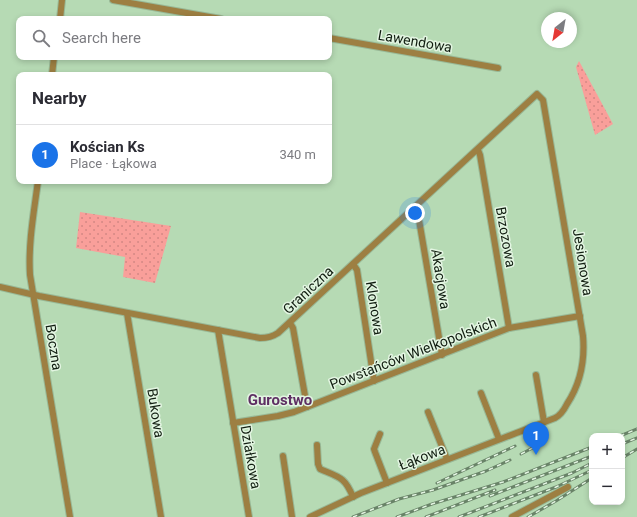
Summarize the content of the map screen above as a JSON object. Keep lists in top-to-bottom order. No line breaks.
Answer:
{"streets":{"street":["Lawendowa","Brzozowa","Jesionowa","Akacjowa","Graniczna","Klonowa","Boczna","Powstańców Wielkopolskich","Bukowa","Działkowa","Łąkowa"]},"crossings":[["Brzozowa","Graniczna"],["Brzozowa","Powstańców Wielkopolskich"],["Jesionowa","Graniczna"],["Jesionowa","Powstańców Wielkopolskich"],["Jesionowa","Łąkowa"],["Akacjowa","Graniczna"],["Akacjowa","Powstańców Wielkopolskich"],["Graniczna","Klonowa"],["Graniczna","Boczna"],["Graniczna","Bukowa"],["Graniczna","Działkowa"],["Klonowa","Powstańców Wielkopolskich"],["Powstańców Wielkopolskich","Działkowa"]],"districts":["Gurostwo"],"north":"bottom left","page":{"search":"Search here","heading":"Nearby","list":[{"mark":"1","name":"Kościan Ks","note":"Place · Łąkowa","value":"340 m"}],"pins":"1","map_buttons":["+","−"]}}
